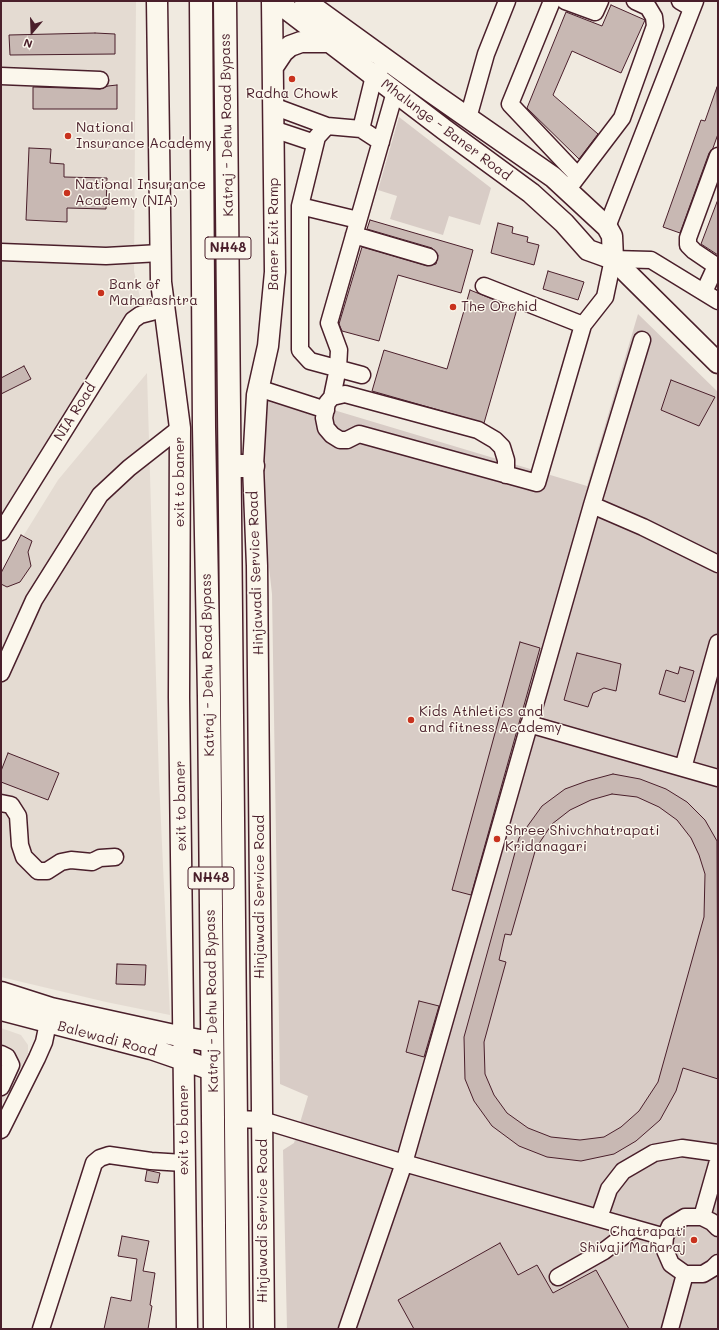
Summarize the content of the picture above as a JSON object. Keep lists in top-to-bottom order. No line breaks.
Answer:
{"streets":{"highway":["Katraj - Dehu Road Bypass","NH48"],"main road":["Mhalunge - Baner Road","Baner Exit Ramp","exit to baner","Hinjawadi Service Road","Balewadi Road"],"street":["NIA Road"]},"crossings":[["Katraj - Dehu Road Bypass","Balewadi Road"],["Mhalunge - Baner Road","Baner Exit Ramp"],["Baner Exit Ramp","Hinjawadi Service Road"],["exit to baner","Balewadi Road"]],"places":["Radha Chowk","National Insurance Academy","National Insurance Academy (NIA)","Bank of Maharashtra","The Orchid","Kids Athletics and and fitness Academy","Shree Shivchhatrapati Kridanagari","Chatrapati Shivaji Maharaj"],"north":"bottom"}
